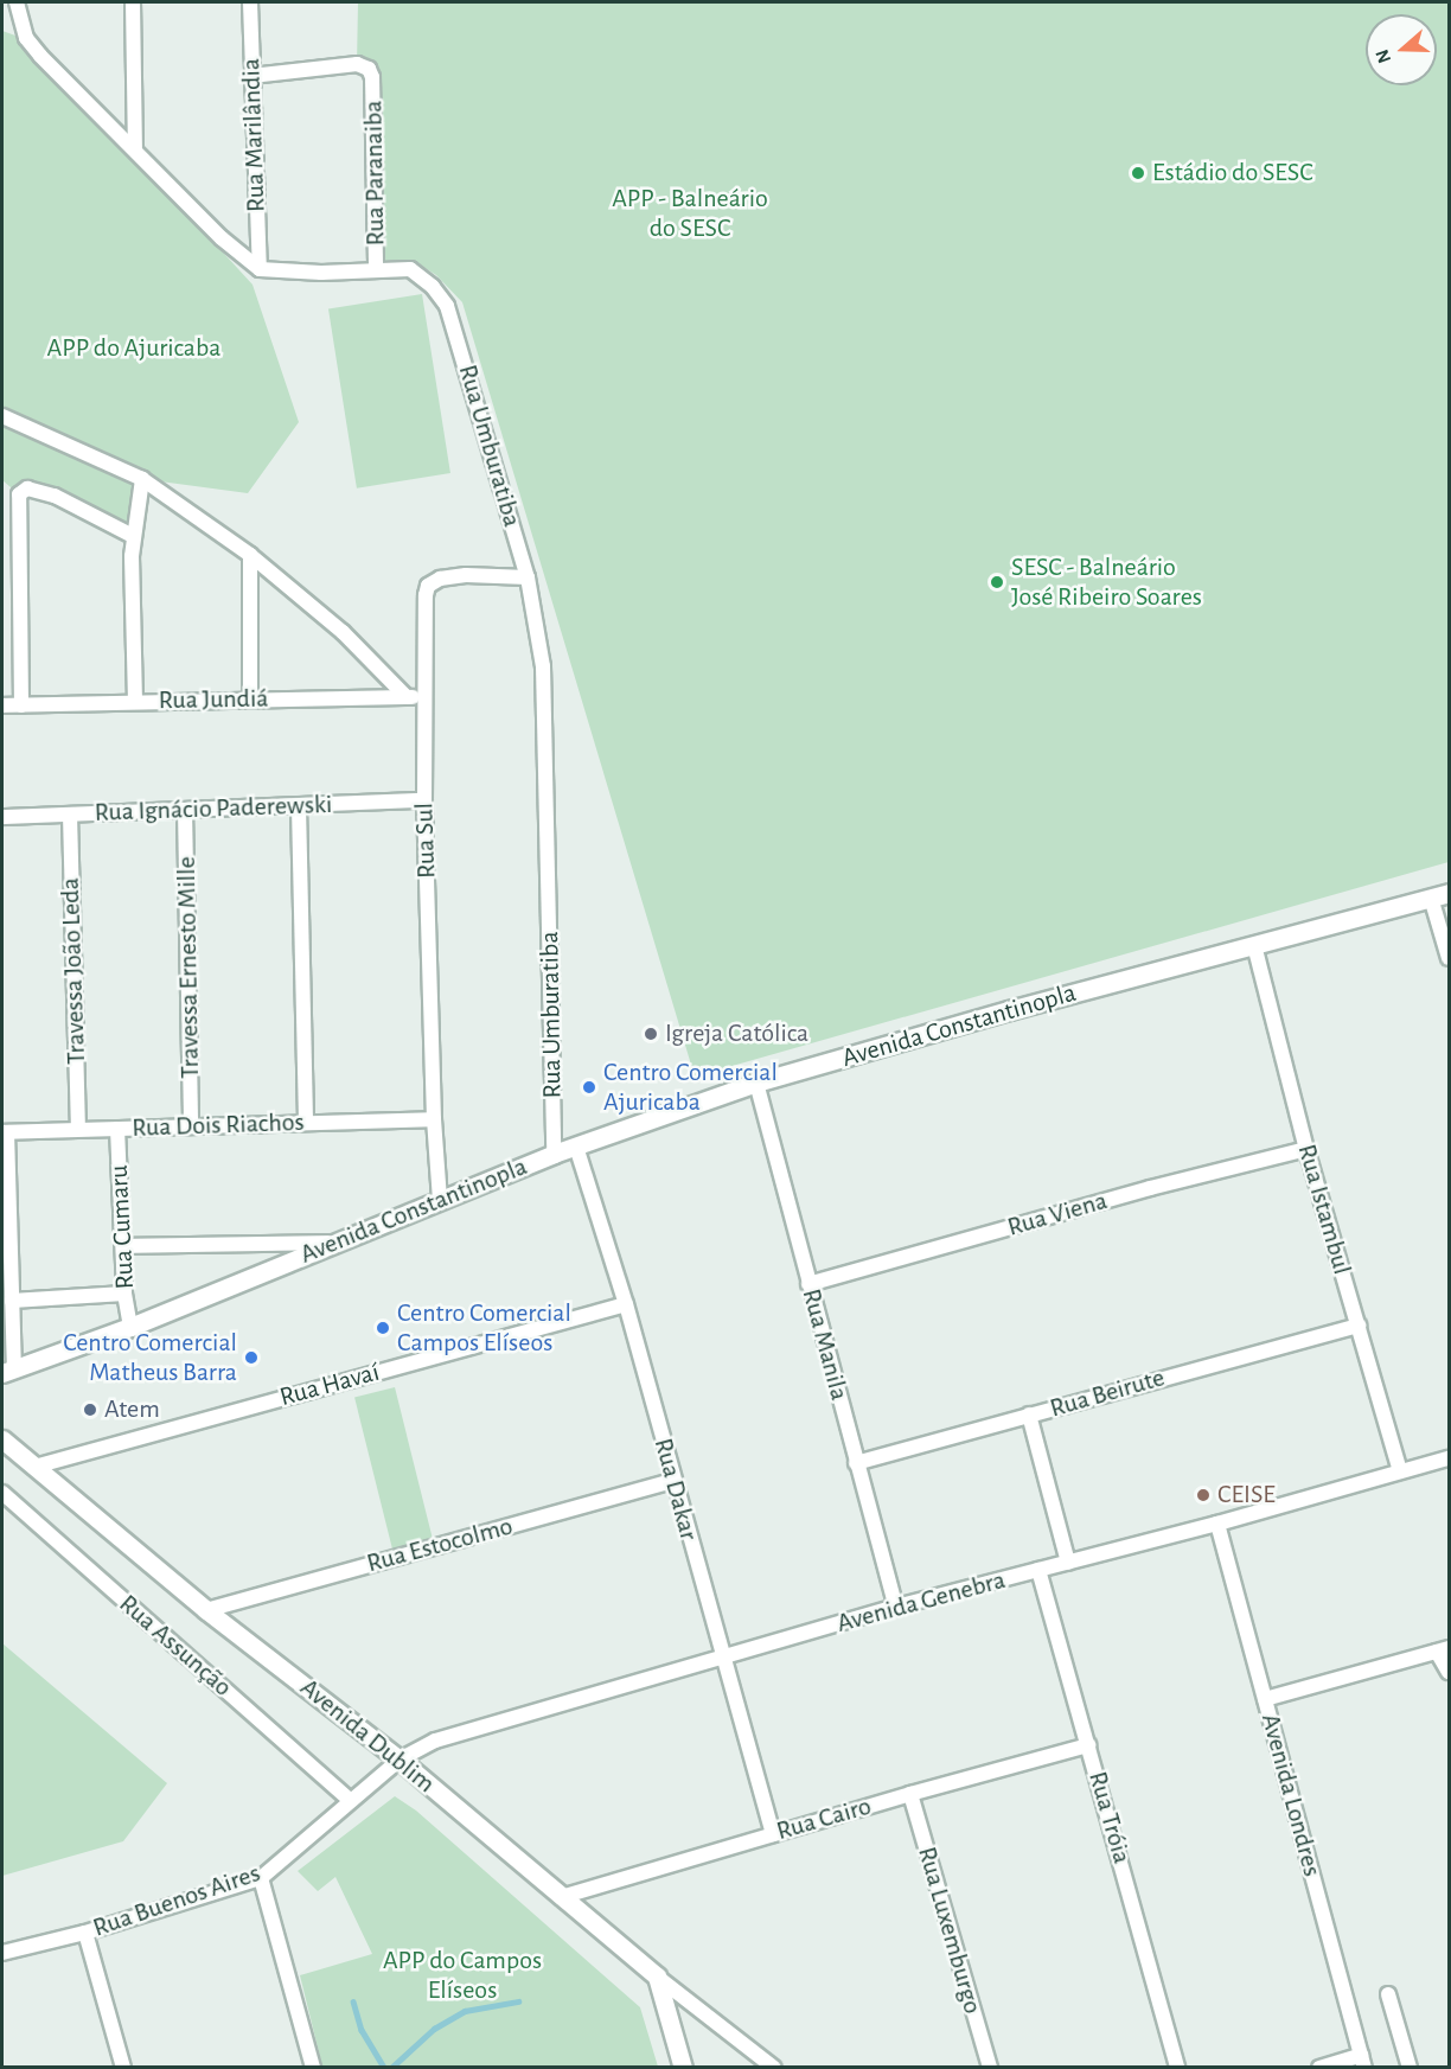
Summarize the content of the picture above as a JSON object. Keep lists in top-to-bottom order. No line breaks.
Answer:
{"streets":{"street":["Rua Marilândia","Rua Paranaiba","Rua Umburatiba","Rua Jundiá","Rua Ignácio Paderewski","Rua Sul","Travessa Ernesto Mille","Travessa João Leda","Avenida Constantinopla","Rua Dois Riachos","Rua Istambul","Rua Viena","Rua Cumaru","Rua Manila","Rua Havaí","Rua Beirute","Rua Dakar","Rua Estocolmo","Avenida Genebra","Rua Assunção","Avenida Dublim","Avenida Londres","Rua Tróia","Rua Cairo","Rua Buenos Aires","Rua Luxemburgo"]},"crossings":[["Rua Marilândia","Rua Paranaiba"],["Rua Marilândia","Rua Umburatiba"],["Rua Paranaiba","Rua Umburatiba"],["Rua Umburatiba","Rua Sul"],["Rua Umburatiba","Avenida Constantinopla"],["Rua Jundiá","Rua Sul"],["Rua Ignácio Paderewski","Rua Sul"],["Rua Ignácio Paderewski","Travessa Ernesto Mille"],["Rua Ignácio Paderewski","Travessa João Leda"],["Rua Sul","Avenida Constantinopla"],["Rua Sul","Rua Dois Riachos"],["Travessa Ernesto Mille","Rua Dois Riachos"],["Travessa João Leda","Rua Dois Riachos"],["Avenida Constantinopla","Rua Istambul"],["Avenida Constantinopla","Rua Cumaru"],["Avenida Constantinopla","Rua Manila"],["Avenida Constantinopla","Rua Dakar"],["Rua Dois Riachos","Rua Cumaru"],["Rua Istambul","Rua Viena"],["Rua Istambul","Rua Beirute"],["Rua Istambul","Avenida Genebra"],["Rua Viena","Rua Manila"],["Rua Manila","Rua Beirute"],["Rua Manila","Avenida Genebra"],["Rua Havaí","Rua Dakar"],["Rua Havaí","Avenida Dublim"],["Rua Dakar","Rua Estocolmo"],["Rua Dakar","Avenida Genebra"],["Rua Dakar","Rua Cairo"],["Rua Estocolmo","Avenida Dublim"],["Avenida Genebra","Avenida Dublim"],["Avenida Genebra","Avenida Londres"],["Avenida Genebra","Rua Tróia"],["Avenida Genebra","Rua Buenos Aires"],["Rua Assunção","Rua Buenos Aires"],["Avenida Dublim","Rua Cairo"],["Avenida Dublim","Rua Buenos Aires"],["Rua Tróia","Rua Cairo"],["Rua Cairo","Rua Luxemburgo"]],"parks":["APP - Balneário do SESC","APP do Ajuricaba","APP do Campos Elíseos"],"places":["Estádio do SESC","SESC - Balneário José Ribeiro Soares","Igreja Católica","Centro Comercial Ajuricaba","Centro Comercial Campos Elíseos","Centro Comercial Matheus Barra","Atem","CEISE"],"north":"left"}
